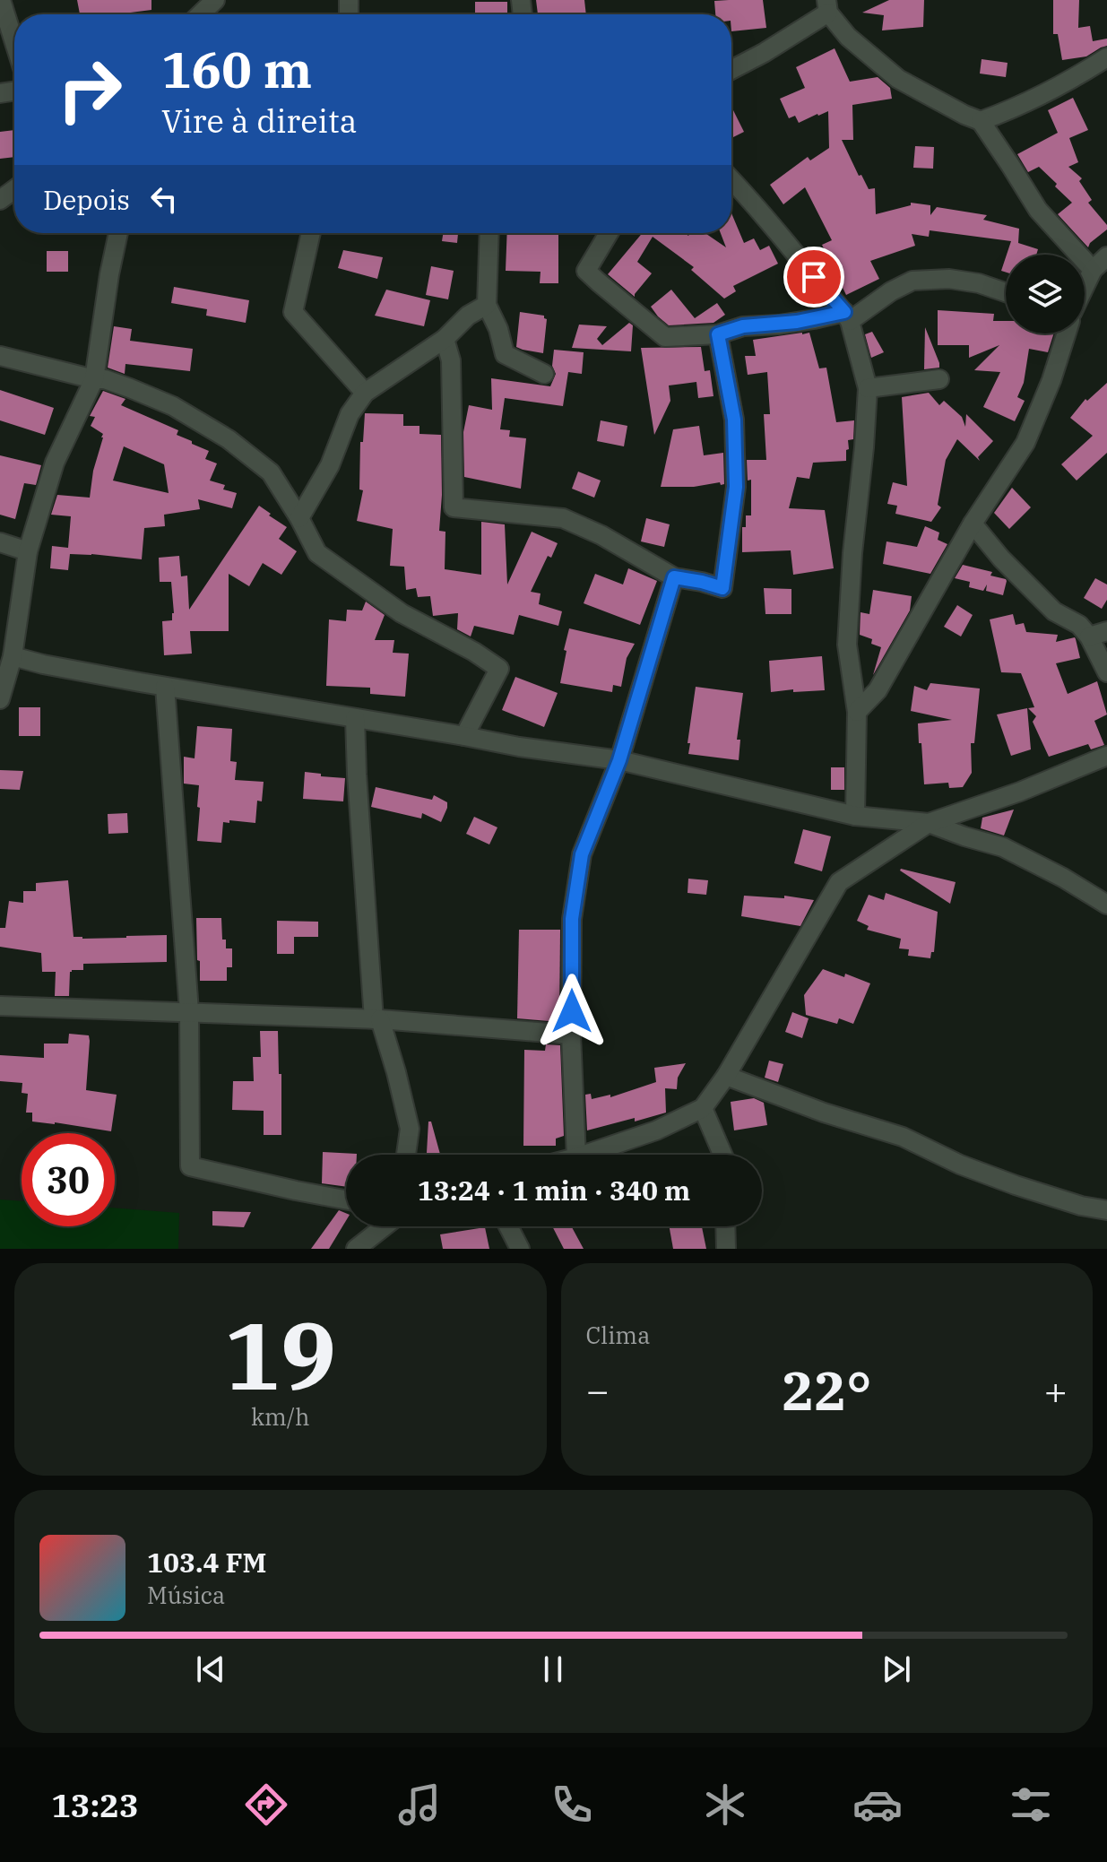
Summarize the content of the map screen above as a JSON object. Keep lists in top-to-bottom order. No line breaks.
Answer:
{"page":{"turn":["160 m","Vire à direita"],"then":"Depois","limit":"30","trip":"13:24 · 1 min · 340 m","tile":[["19","km/h"],"Clima"],"heat":["−","22°","+"],"song":["103.4 FM","Música"],"tabs":"13:23"}}
